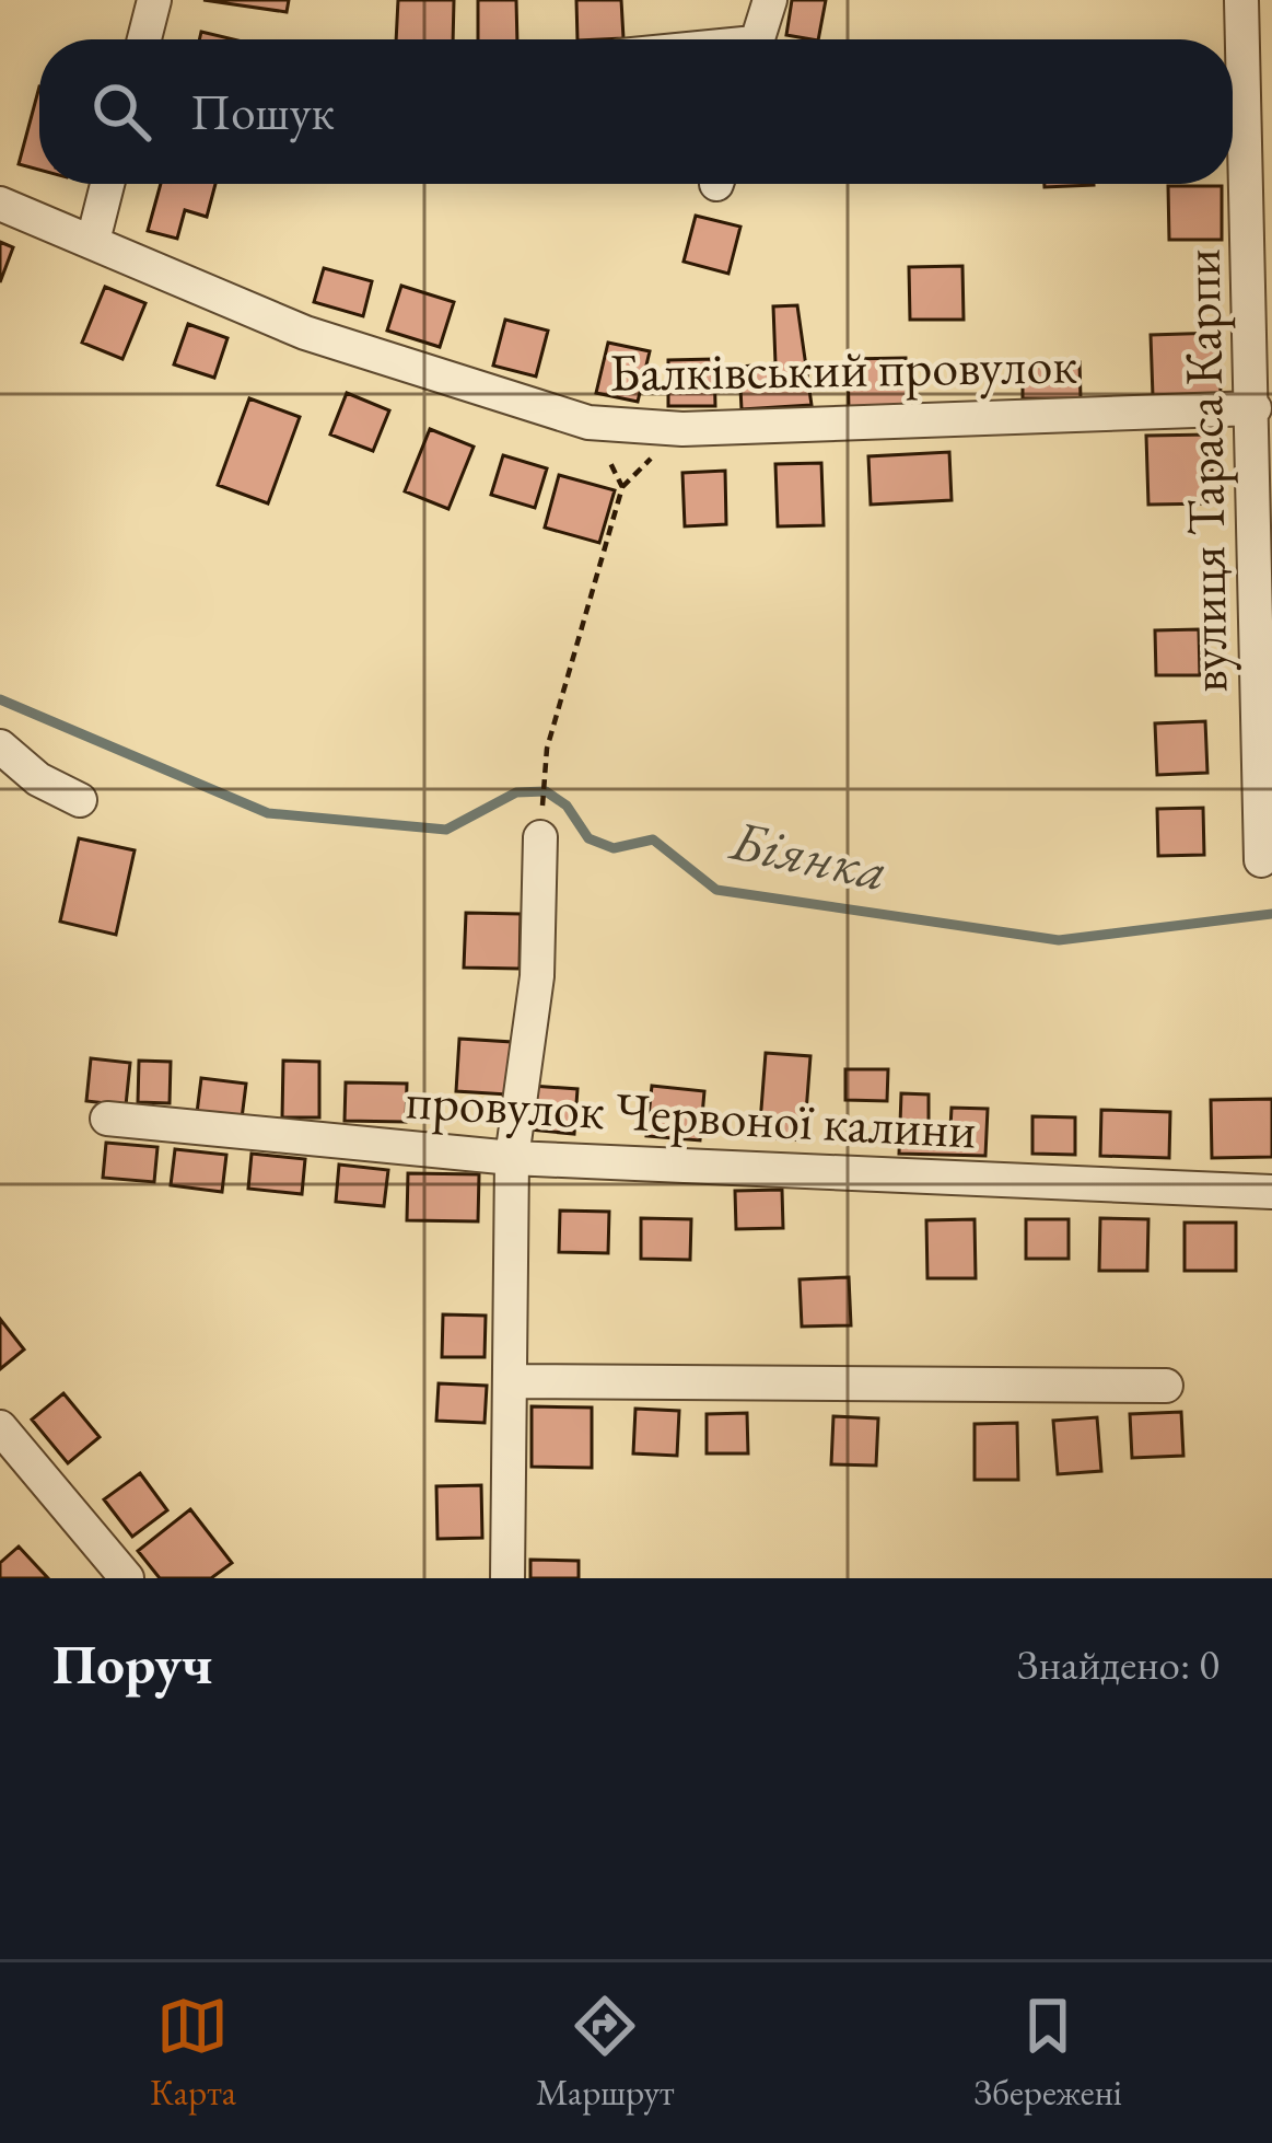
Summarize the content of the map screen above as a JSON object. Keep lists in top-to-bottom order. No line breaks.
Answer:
{"streets":{"street":["Балківський провулок","вулиця Тараса Карпи","провулок Червоної калини"]},"crossings":[["Балківський провулок","вулиця Тараса Карпи"]],"water":["Біянка"],"page":{"search":"Пошук","heading":["Поруч","Знайдено: 0"],"nav":["Карта","Маршрут","Збережені"]}}
